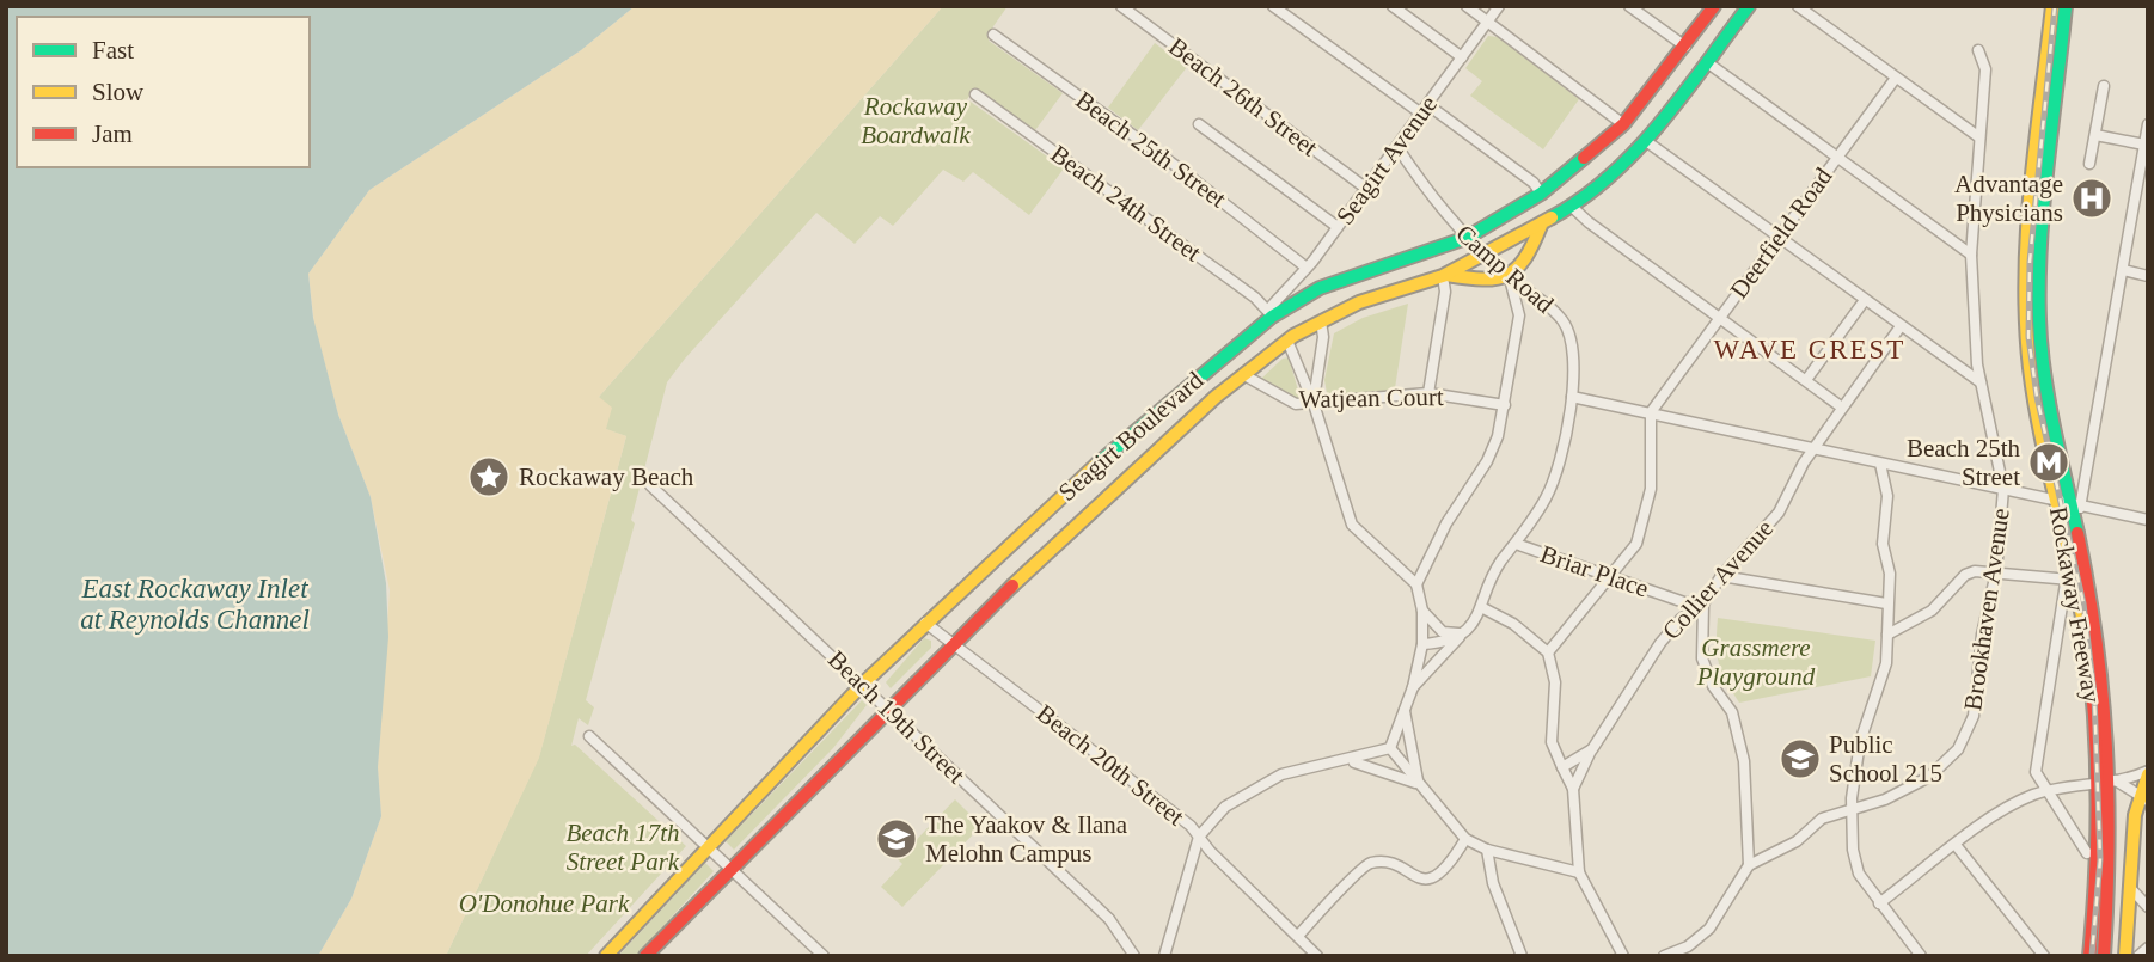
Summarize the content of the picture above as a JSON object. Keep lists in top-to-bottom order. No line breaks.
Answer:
{"streets":{"main road":["Seagirt Boulevard","Rockaway Freeway"],"street":["Beach 26th Street","Beach 25th Street","Seagirt Avenue","Beach 24th Street","Deerfield Road","Camp Road","Watjean Court","Briar Place","Collier Avenue","Brookhaven Avenue","Beach 19th Street","Beach 20th Street"]},"crossings":[["Beach 26th Street","Seagirt Avenue"],["Beach 25th Street","Seagirt Avenue"],["Seagirt Avenue","Beach 24th Street"],["Seagirt Avenue","Camp Road"],["Seagirt Avenue","Seagirt Boulevard"],["Beach 24th Street","Seagirt Boulevard"],["Camp Road","Seagirt Boulevard"],["Camp Road","Briar Place"],["Watjean Court","Seagirt Boulevard"],["Seagirt Boulevard","Beach 19th Street"],["Seagirt Boulevard","Beach 20th Street"],["Briar Place","Collier Avenue"]],"districts":["WAVE CREST"],"water":["East Rockaway Inlet at Reynolds Channel"],"parks":["Rockaway Boardwalk","Grassmere Playground","Beach 17th Street Park","O'Donohue Park"],"places":{"hospital":["Advantage Physicians"],"metro station":["Beach 25th Street"],"place":["Rockaway Beach"],"school or university":["Public School 215","The Yaakov & Ilana Melohn Campus"]},"legend":["Fast","Slow","Jam"]}
